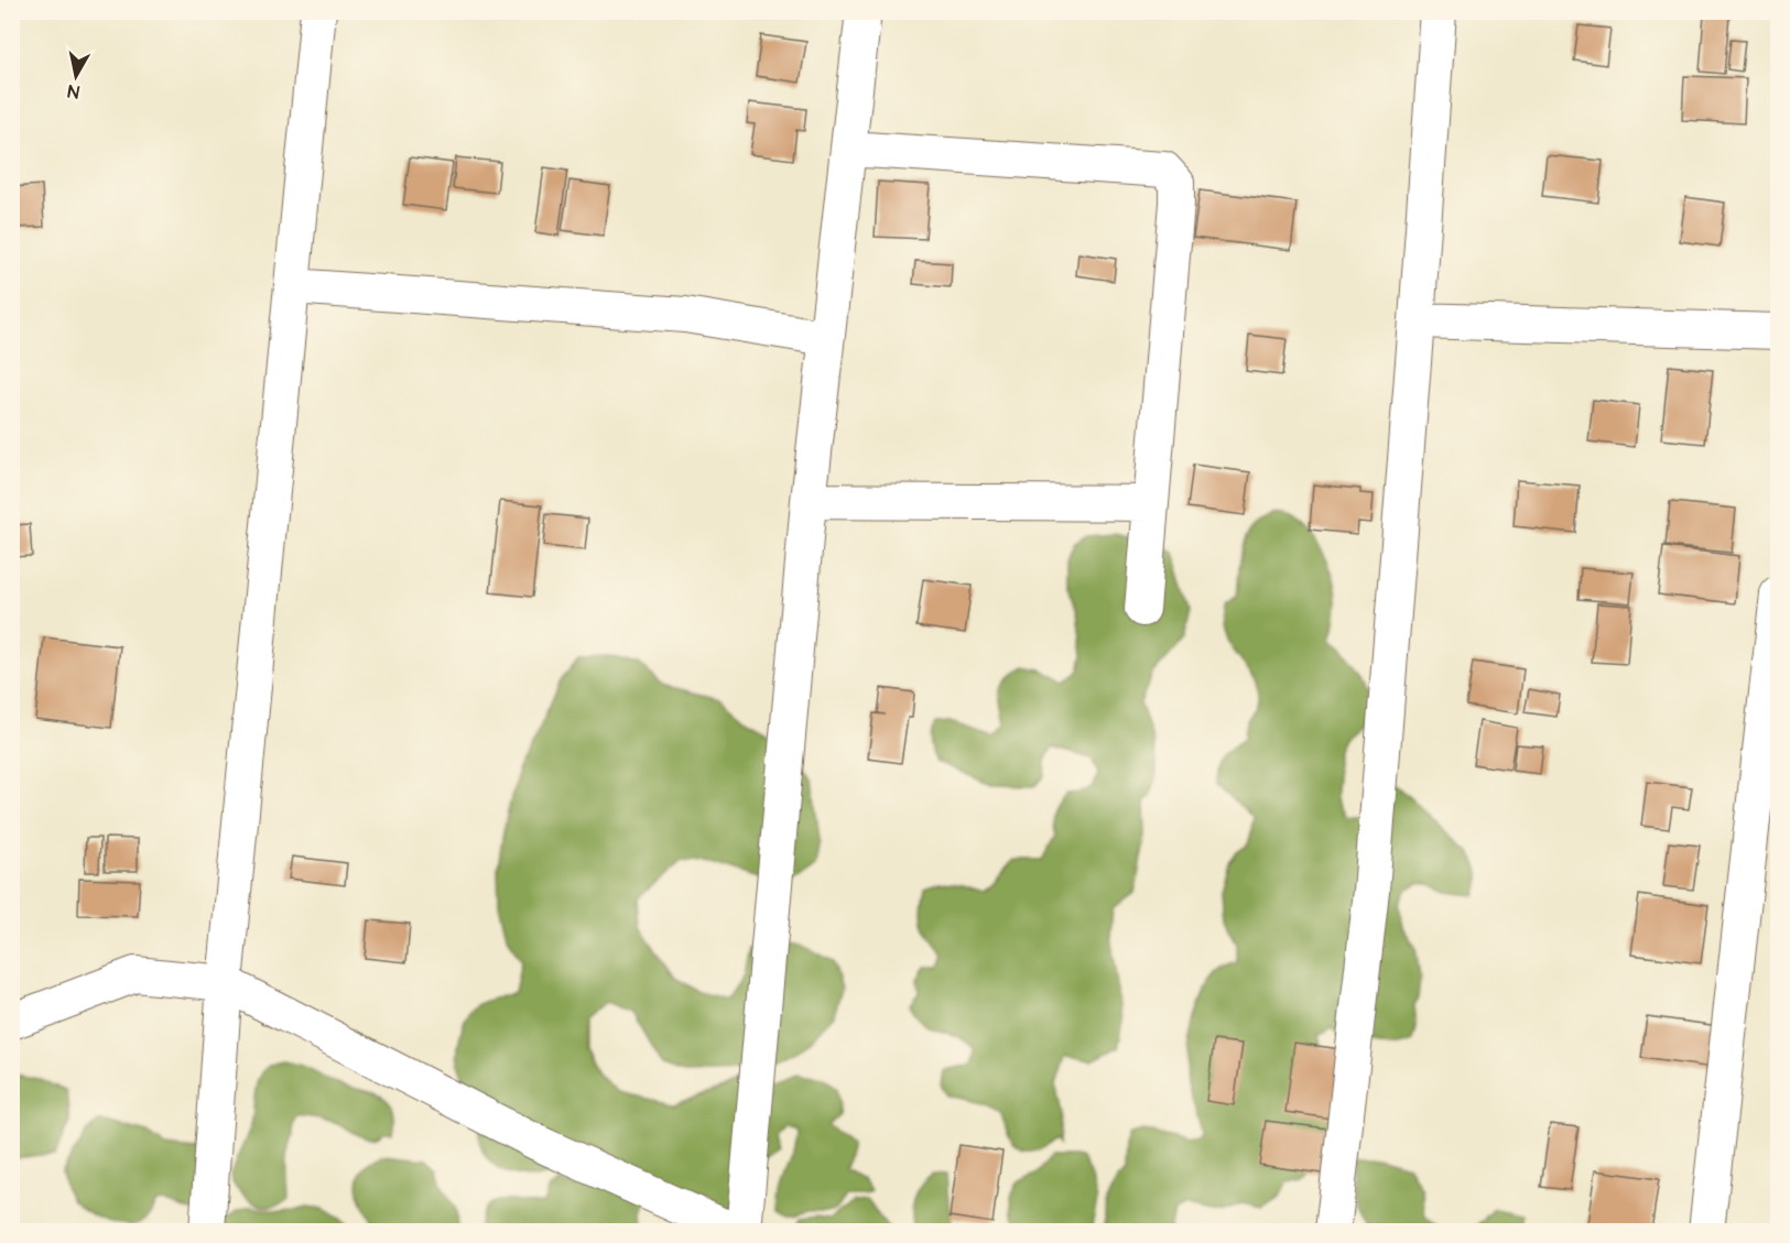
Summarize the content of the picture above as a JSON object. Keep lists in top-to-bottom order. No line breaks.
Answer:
{"north":"bottom"}
